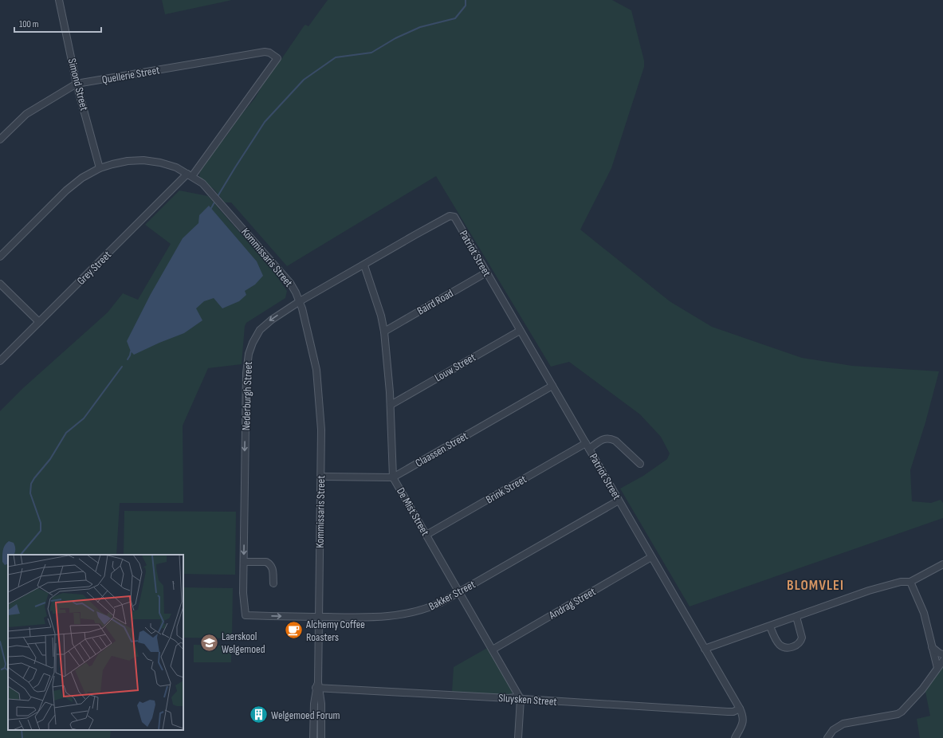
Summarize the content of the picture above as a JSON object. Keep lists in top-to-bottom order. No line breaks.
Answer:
{"streets":{"street":["Quellerie Street","Simond Street","Patriot Street","Kommissaris Street","Grey Street","Baird Road","Louw Street","Nederburgh Street","Claassen Street","Brink Street","De Mist Street","Bakker Street","Andrag Street","Sluysken Street"]},"crossings":[["Quellerie Street","Simond Street"],["Quellerie Street","Grey Street"],["Simond Street","Kommissaris Street"],["Patriot Street","Baird Road"],["Patriot Street","Louw Street"],["Patriot Street","Nederburgh Street"],["Patriot Street","Claassen Street"],["Patriot Street","Brink Street"],["Patriot Street","Bakker Street"],["Patriot Street","Andrag Street"],["Patriot Street","Sluysken Street"],["Kommissaris Street","Grey Street"],["Kommissaris Street","Nederburgh Street"],["Kommissaris Street","Bakker Street"],["Kommissaris Street","Sluysken Street"],["Baird Road","De Mist Street"],["Louw Street","De Mist Street"],["Nederburgh Street","De Mist Street"],["Nederburgh Street","Bakker Street"],["Claassen Street","De Mist Street"],["Brink Street","De Mist Street"],["De Mist Street","Bakker Street"],["De Mist Street","Andrag Street"],["De Mist Street","Sluysken Street"]],"one_way":["Nederburgh Street"],"districts":["BLOMVLEI"],"places":{"cafe":["Alchemy Coffee Roasters"],"school or university":["Laerskool Welgemoed"],"building":["Welgemoed Forum"]},"scale_bar":"100 m"}
